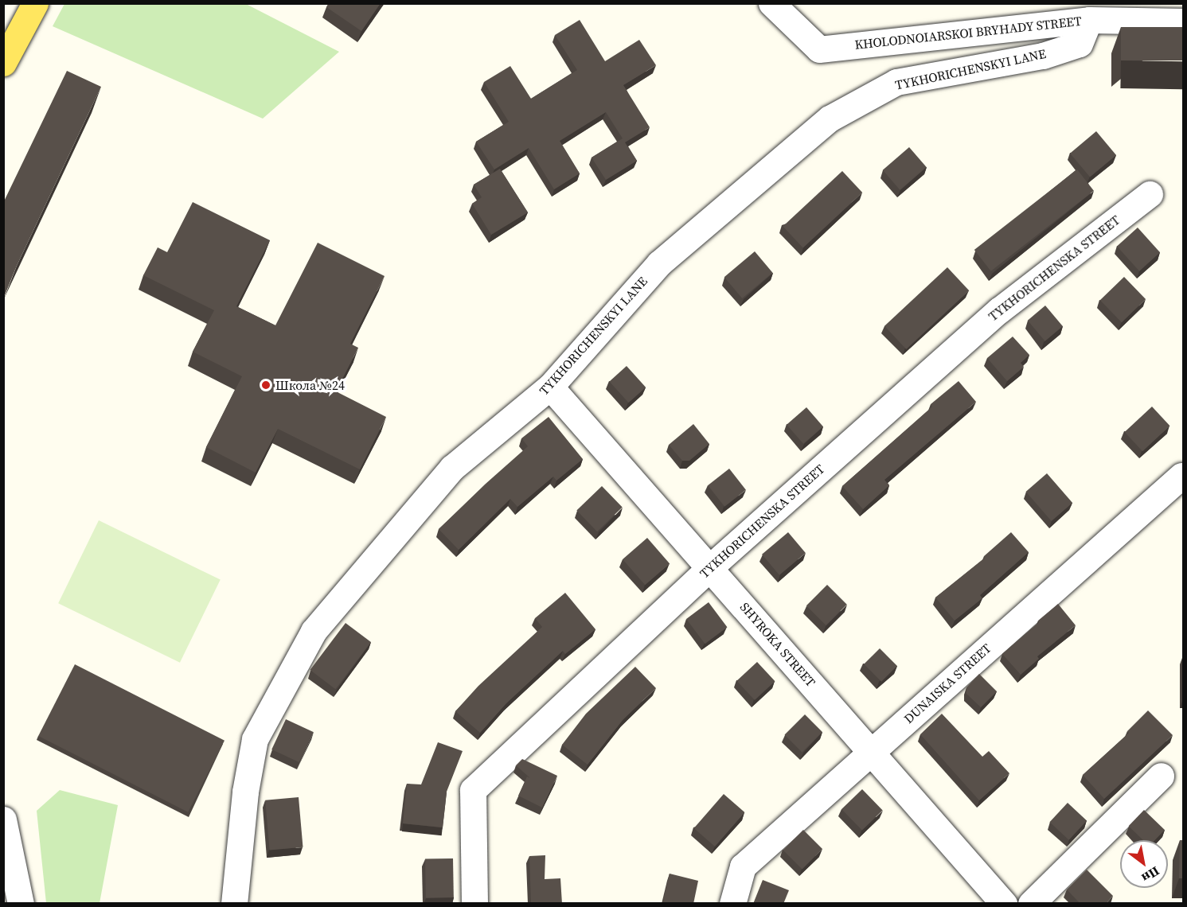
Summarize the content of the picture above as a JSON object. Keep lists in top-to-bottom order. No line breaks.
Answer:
{"streets":{"street":["KHOLODNOIARSKOI BRYHADY STREET","TYKHORICHENSKYI LANE","TYKHORICHENSKA STREET","SHYROKA STREET","DUNAISKA STREET"]},"crossings":[["KHOLODNOIARSKOI BRYHADY STREET","TYKHORICHENSKYI LANE"],["TYKHORICHENSKYI LANE","SHYROKA STREET"],["TYKHORICHENSKA STREET","SHYROKA STREET"],["SHYROKA STREET","DUNAISKA STREET"]],"places":["Школа №24"],"north":"bottom right"}
